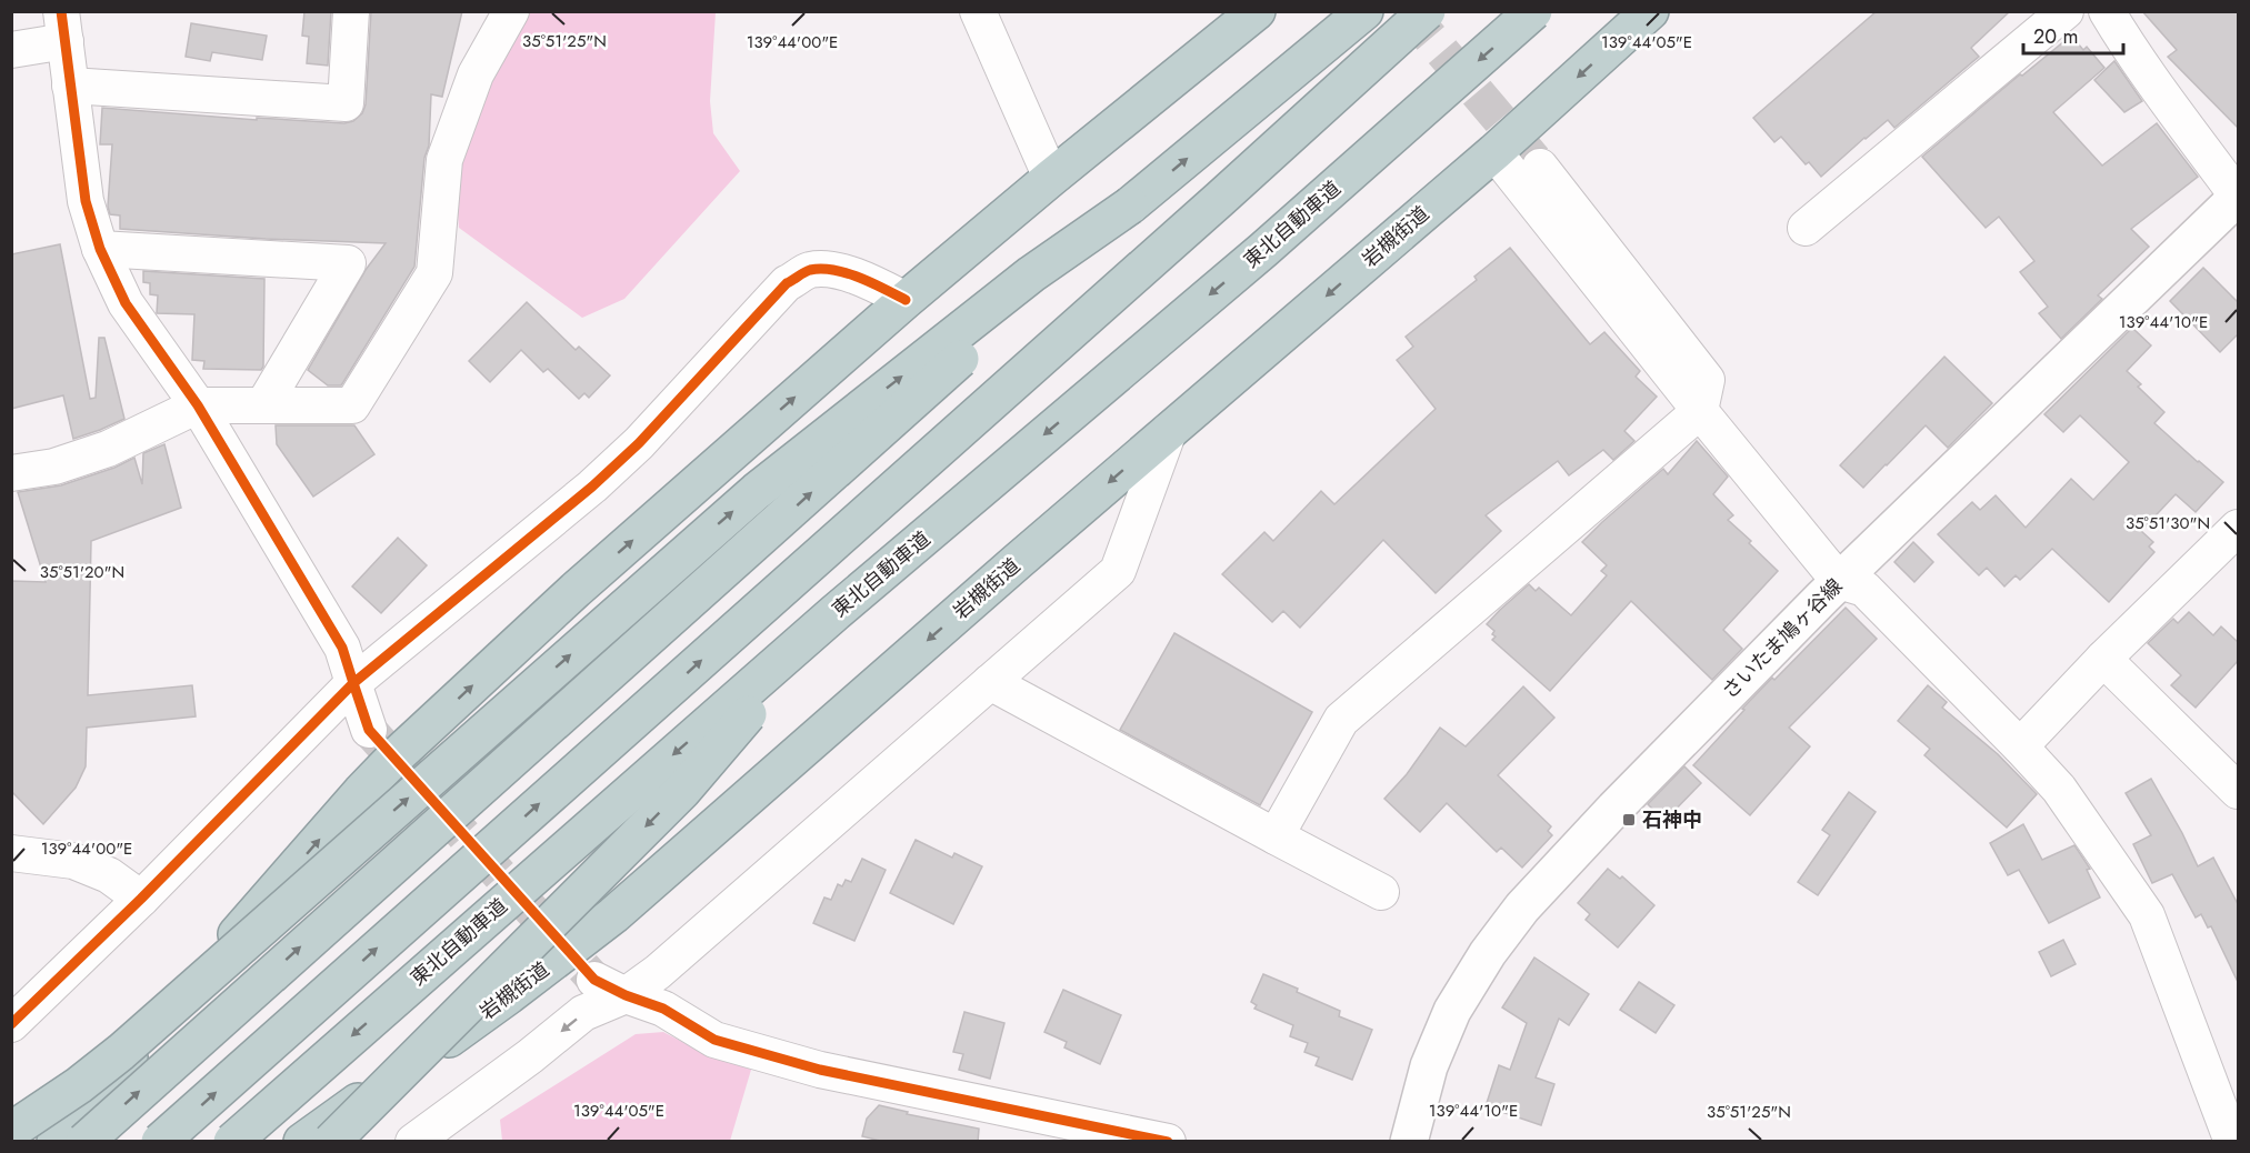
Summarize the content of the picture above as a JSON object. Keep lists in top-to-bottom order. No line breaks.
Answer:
{"streets":{"highway":["東北自動車道","岩槻街道"],"main road":["さいたま鳩ヶ谷線"]},"places":{"transit":["石神中"]},"scale_bar":"20 m","coordinates":["35°51'25\"N","139°44'00\"E","139°44'05\"E","139°44'10\"E","35°51'30\"N","35°51'20\"N"]}
